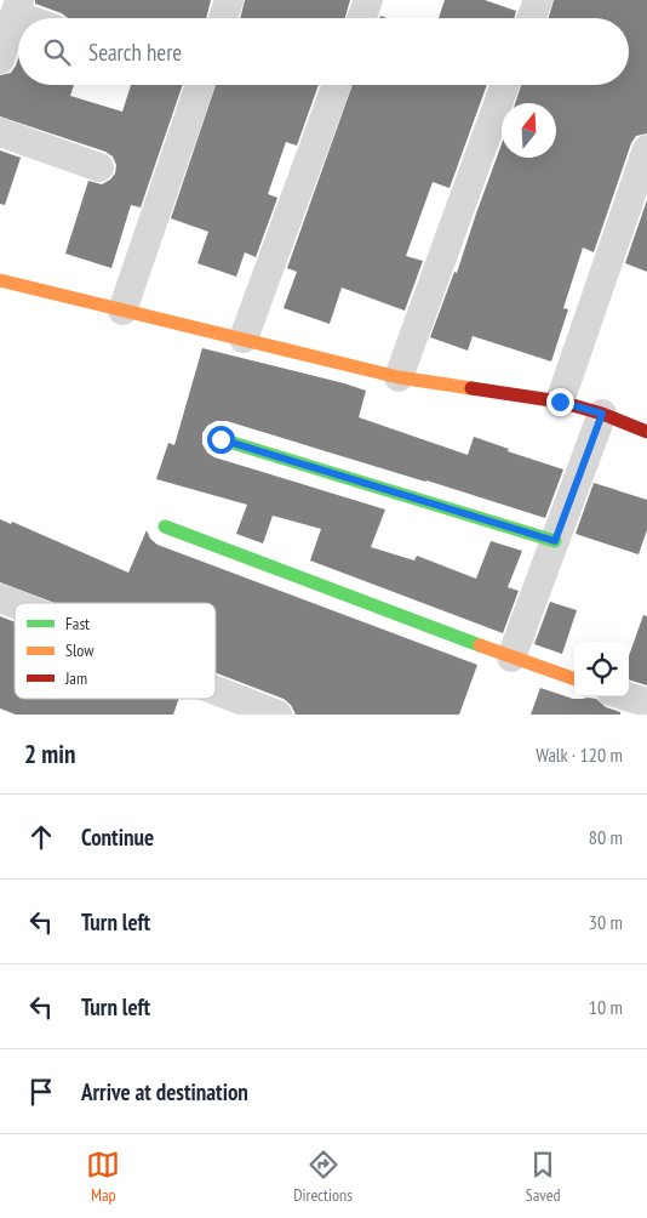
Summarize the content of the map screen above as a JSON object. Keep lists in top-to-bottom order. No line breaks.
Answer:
{"legend":["Fast","Slow","Jam"],"north":"top","page":{"search":"Search here","heading":["2 min","Walk · 120 m"],"list":[["Continue","80 m"],["Turn left","30 m"],["Turn left","10 m"],"Arrive at destination"],"nav":["Map","Directions","Saved"]}}
